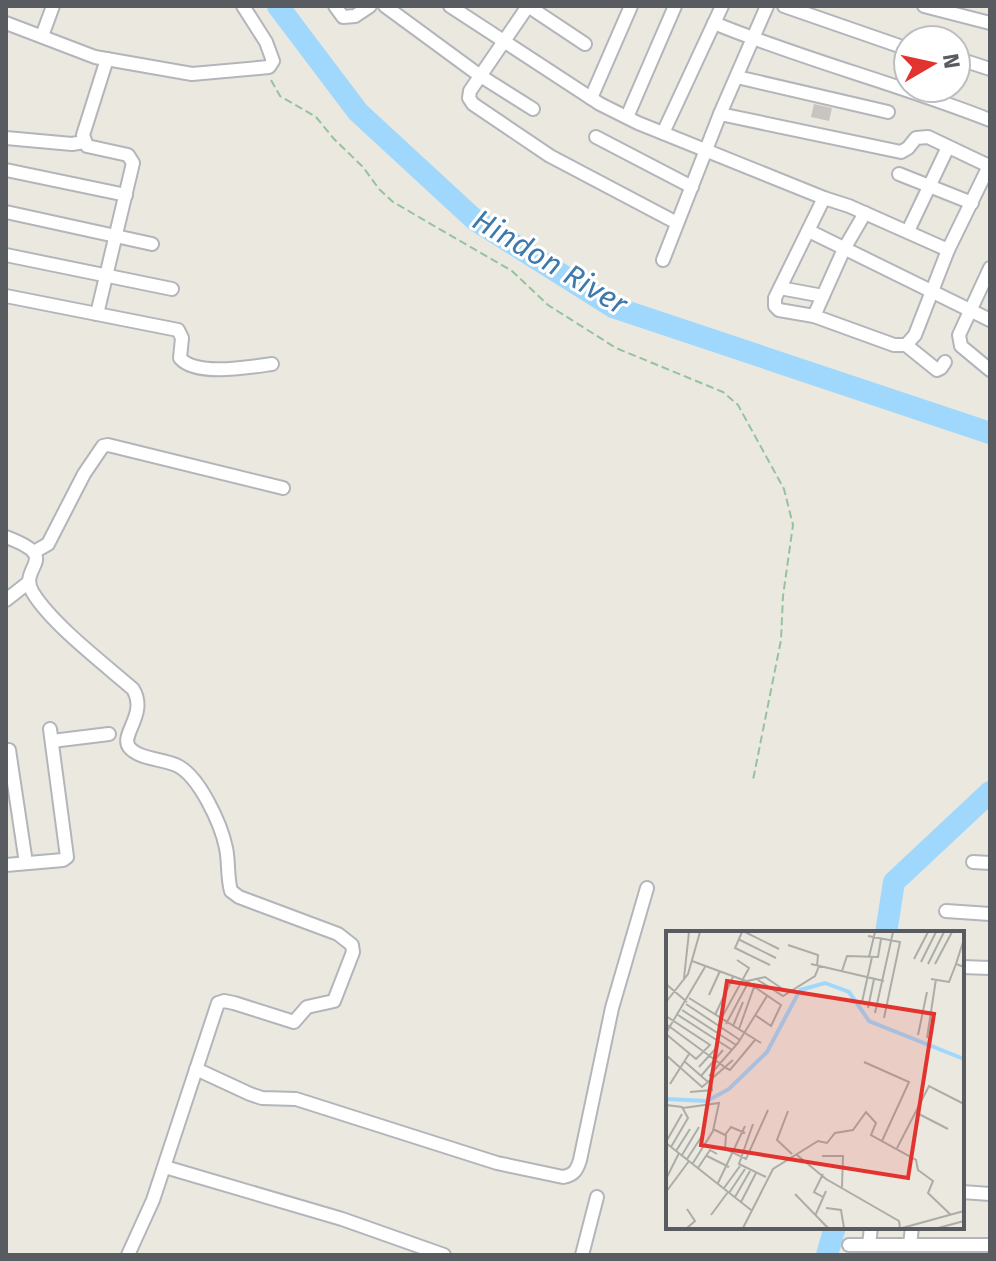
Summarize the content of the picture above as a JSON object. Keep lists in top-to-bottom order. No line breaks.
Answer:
{"water":["Hindon River"],"north":"right"}
